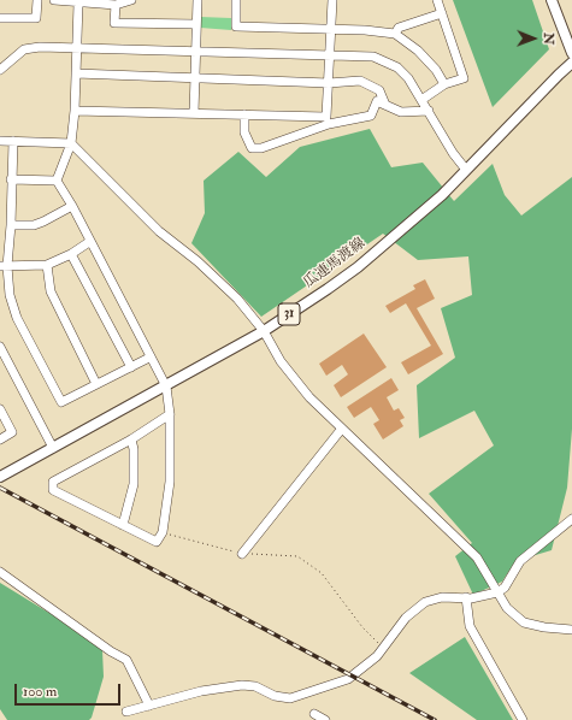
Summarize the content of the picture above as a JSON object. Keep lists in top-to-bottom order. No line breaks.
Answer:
{"streets":{"main road":["瓜連馬渡線","31"]},"scale_bar":"100 m","north":"right"}
